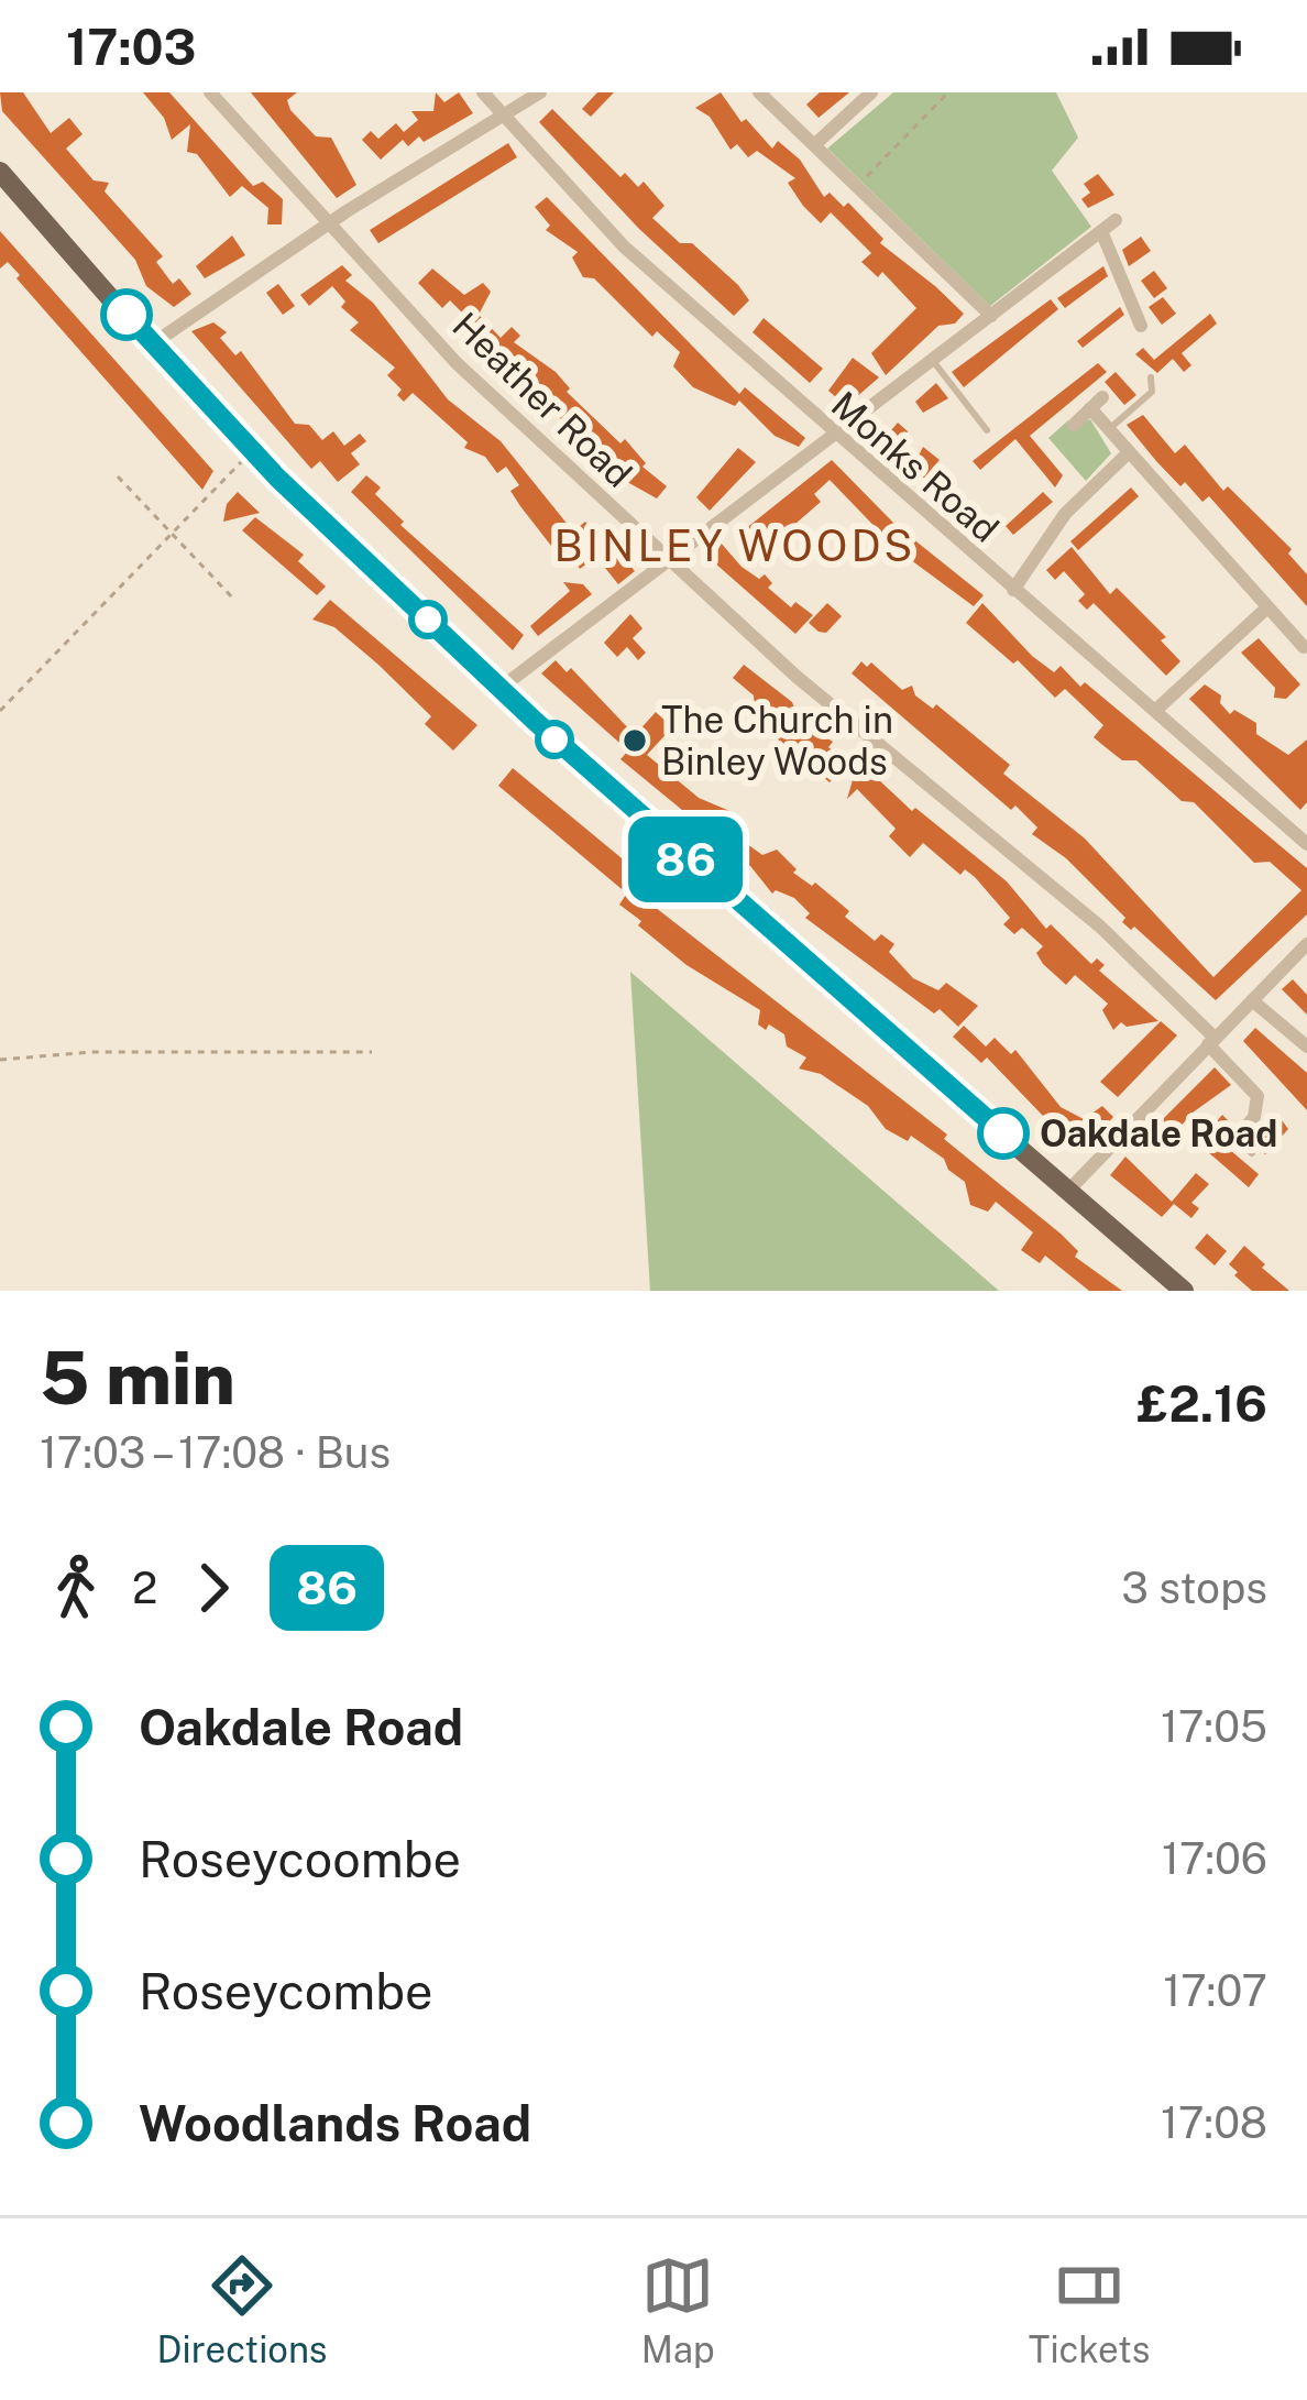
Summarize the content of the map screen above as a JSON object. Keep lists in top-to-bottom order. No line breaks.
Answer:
{"streets":{"street":["Heather Road","Monks Road"]},"districts":["BINLEY WOODS"],"places":["The Church in Binley Woods","Oakdale Road"],"lines":["bus line 86"],"page":{"status":"17:03","on_map":"86","heading":["5 min","17:03 – 17:08 · Bus","£2.16"],"legs":["2","86","3 stops"],"list":[{"name":"Oakdale Road","value":"17:05"},{"name":"Roseycoombe","value":"17:06"},{"name":"Roseycombe","value":"17:07"},{"name":"Woodlands Road","value":"17:08"}],"tabs":["Directions","Map","Tickets"]}}
